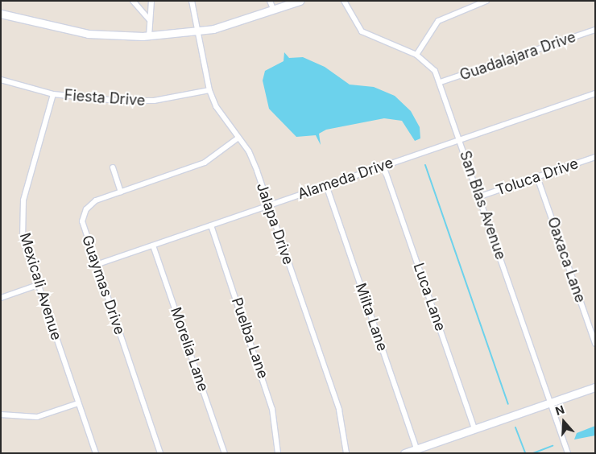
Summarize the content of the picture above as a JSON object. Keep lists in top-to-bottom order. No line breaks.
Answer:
{"streets":{"street":["Guadalajara Drive","Fiesta Drive","Toluca Drive","Alameda Drive","San Blas Avenue","Jalapa Drive","Oaxaca Lane","Guaymas Drive","Mexicali Avenue","Luca Lane","Milta Lane","Puelba Lane","Morelia Lane"]},"crossings":[["Guadalajara Drive","San Blas Avenue"],["Fiesta Drive","Jalapa Drive"],["Fiesta Drive","Mexicali Avenue"],["Toluca Drive","San Blas Avenue"],["Toluca Drive","Oaxaca Lane"],["Alameda Drive","San Blas Avenue"],["Alameda Drive","Jalapa Drive"],["Alameda Drive","Guaymas Drive"],["Alameda Drive","Luca Lane"],["Alameda Drive","Milta Lane"],["Alameda Drive","Puelba Lane"],["Alameda Drive","Morelia Lane"],["Jalapa Drive","Guaymas Drive"]],"north":"top"}
